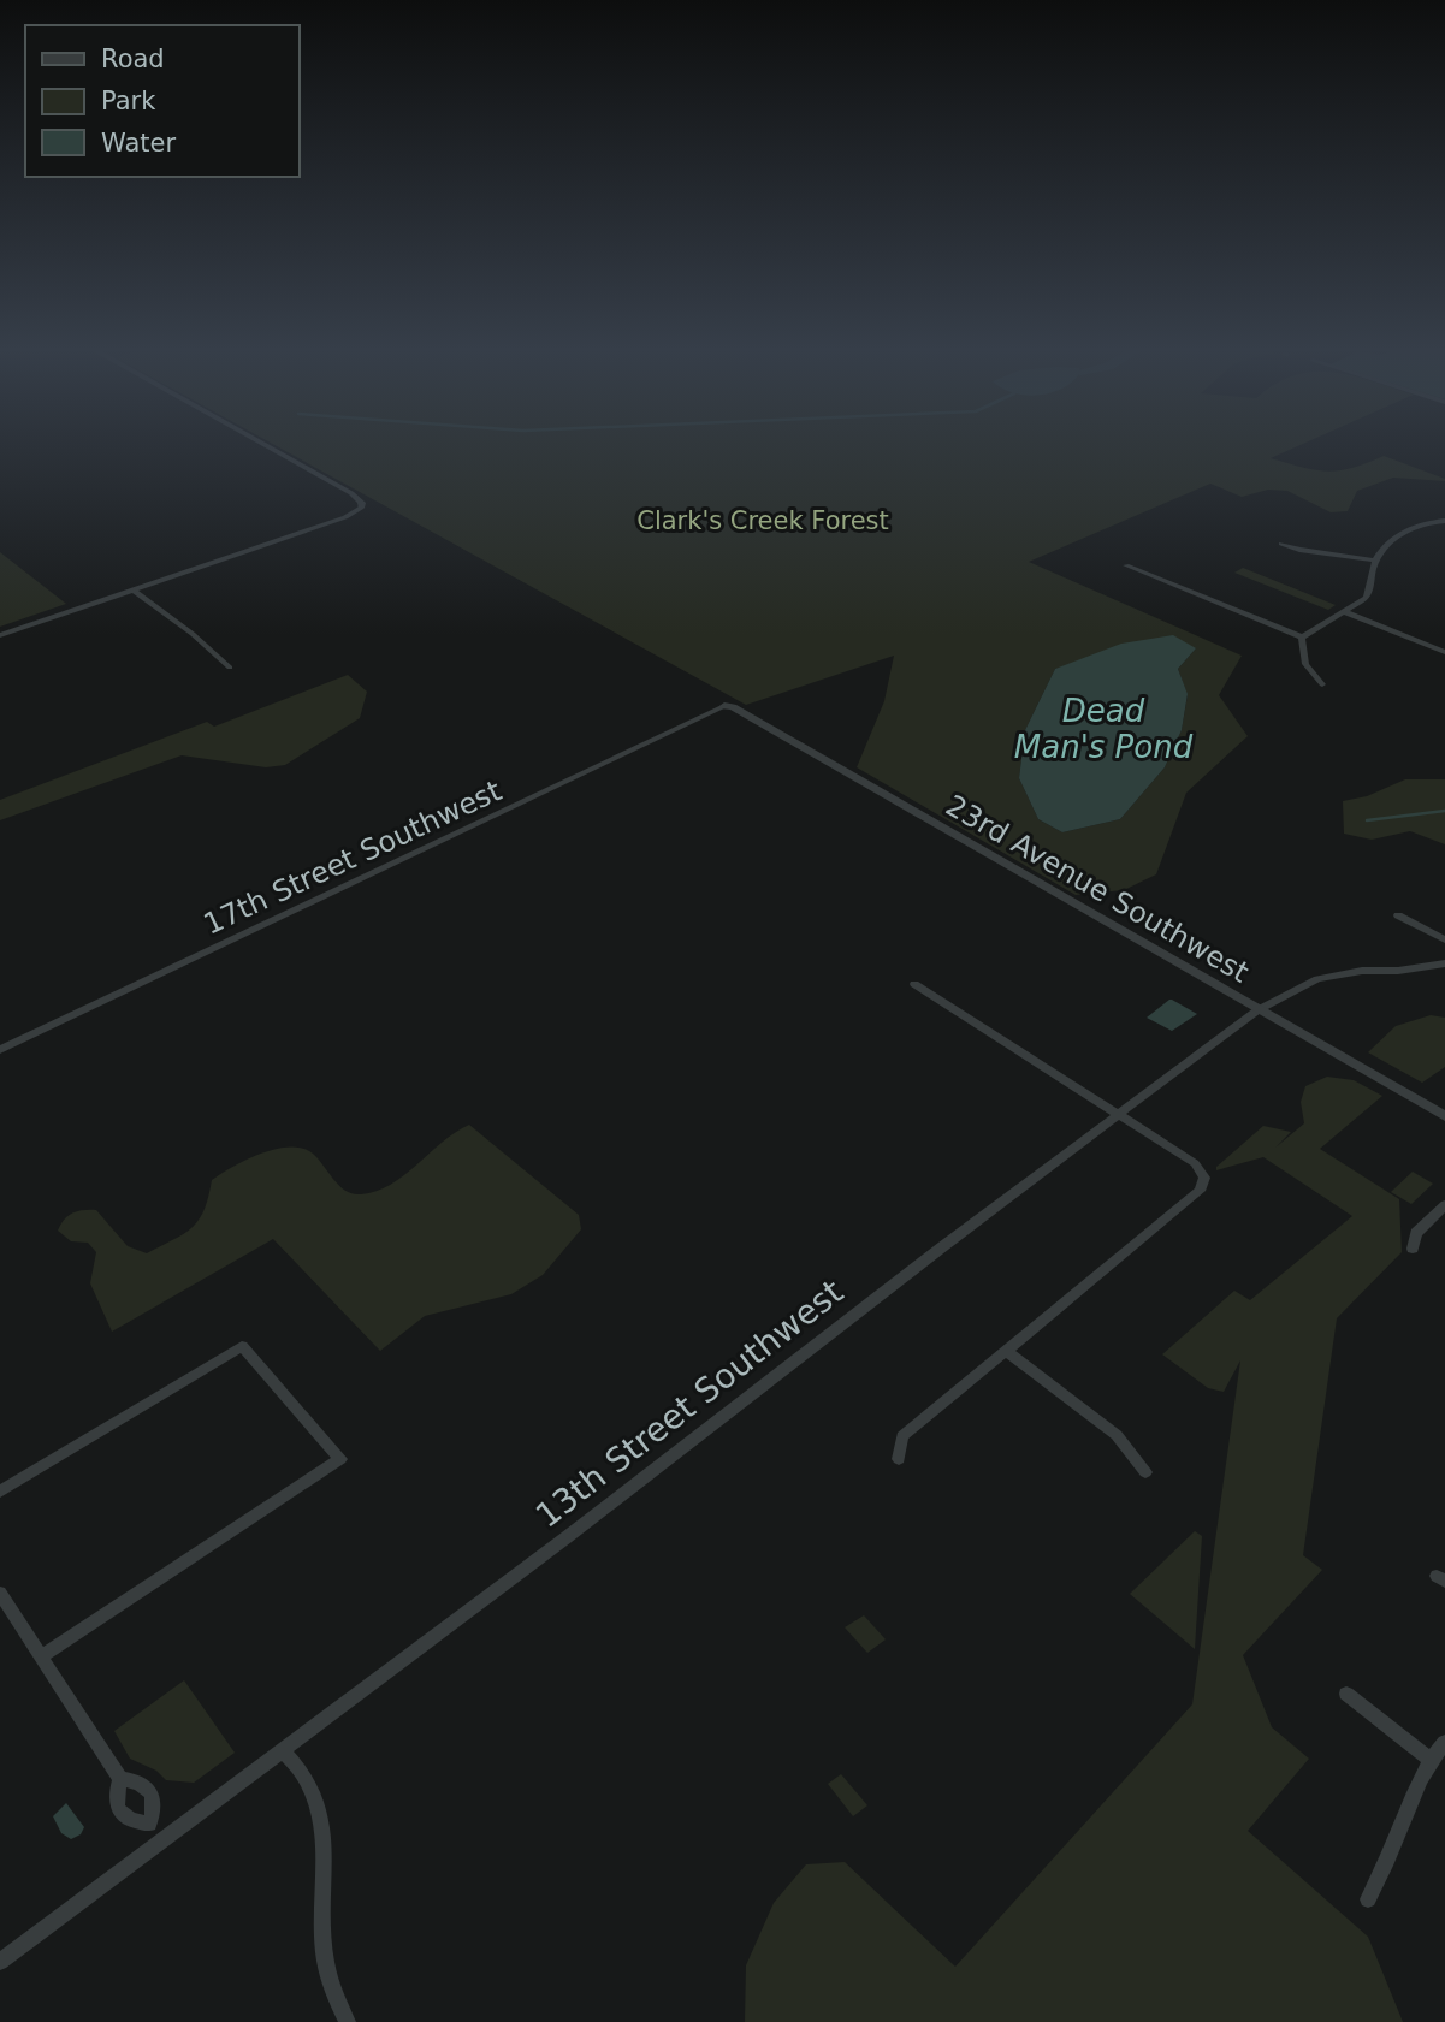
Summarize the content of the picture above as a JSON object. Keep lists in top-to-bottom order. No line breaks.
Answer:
{"streets":{"street":["17th Street Southwest","23rd Avenue Southwest","13th Street Southwest"]},"crossings":[["17th Street Southwest","23rd Avenue Southwest"],["23rd Avenue Southwest","13th Street Southwest"]],"water":["Dead Man's Pond"],"parks":["Clark's Creek Forest"],"legend":["Road","Park","Water"]}
